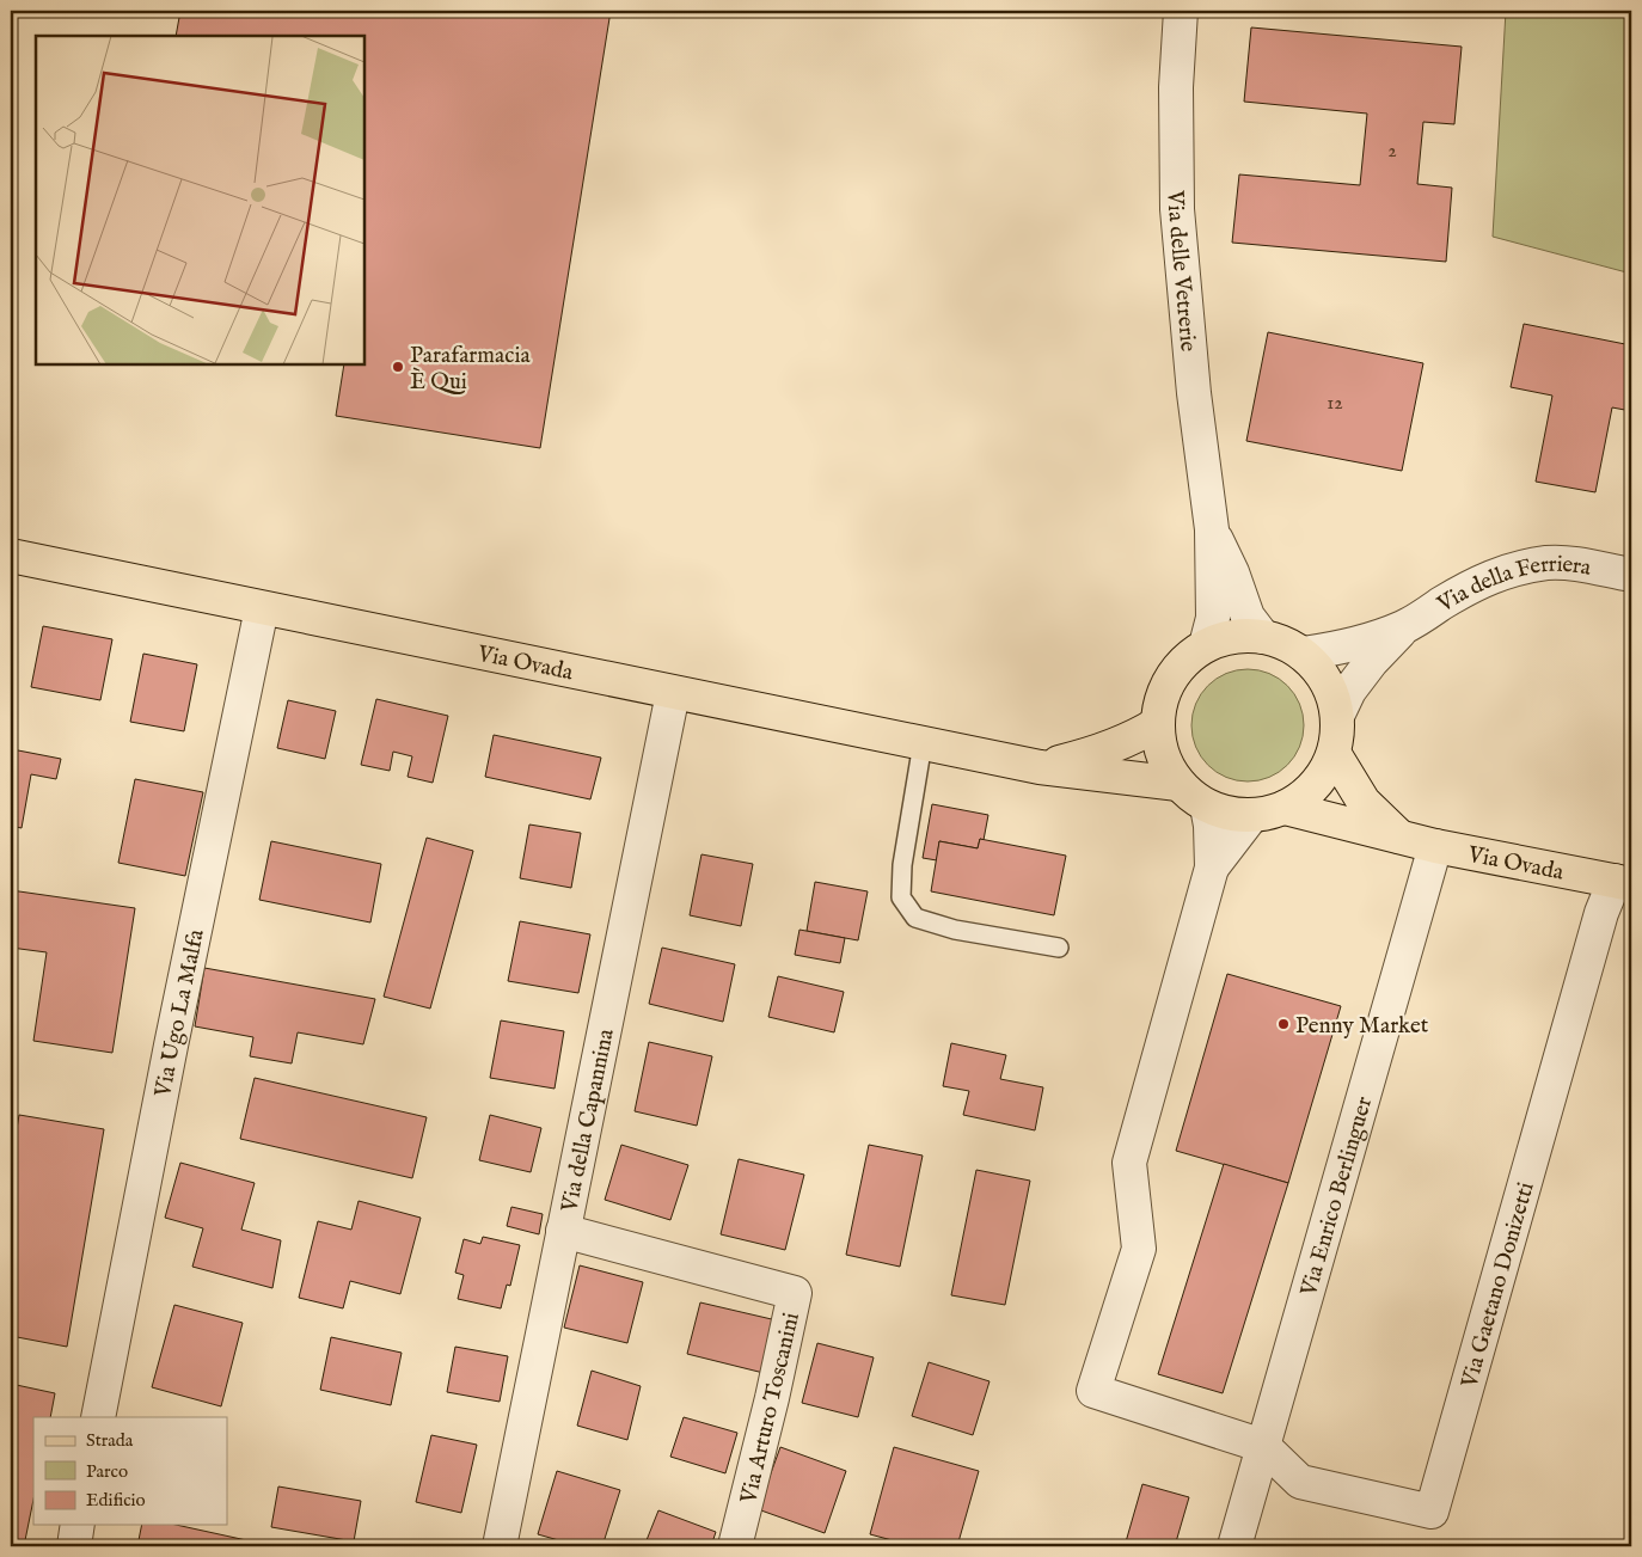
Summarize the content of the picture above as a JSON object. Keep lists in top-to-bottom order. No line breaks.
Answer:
{"streets":{"main road":["Via Ovada"],"street":["Via delle Vetrerie","Via della Ferriera","Via Ugo La Malfa","Via della Capannina","Via Enrico Berlinguer","Via Gaetano Donizetti","Via Arturo Toscanini"]},"crossings":[["Via delle Vetrerie","Via della Ferriera"],["Via delle Vetrerie","Via Ovada"],["Via della Ferriera","Via Ovada"],["Via Ovada","Via Ugo La Malfa"],["Via Ovada","Via della Capannina"],["Via Ovada","Via Enrico Berlinguer"],["Via Ovada","Via Gaetano Donizetti"],["Via della Capannina","Via Arturo Toscanini"],["Via Enrico Berlinguer","Via Gaetano Donizetti"]],"places":["Parafarmacia È Qui","Penny Market"],"house_numbers":["2","12"],"legend":["Strada","Parco","Edificio"]}
